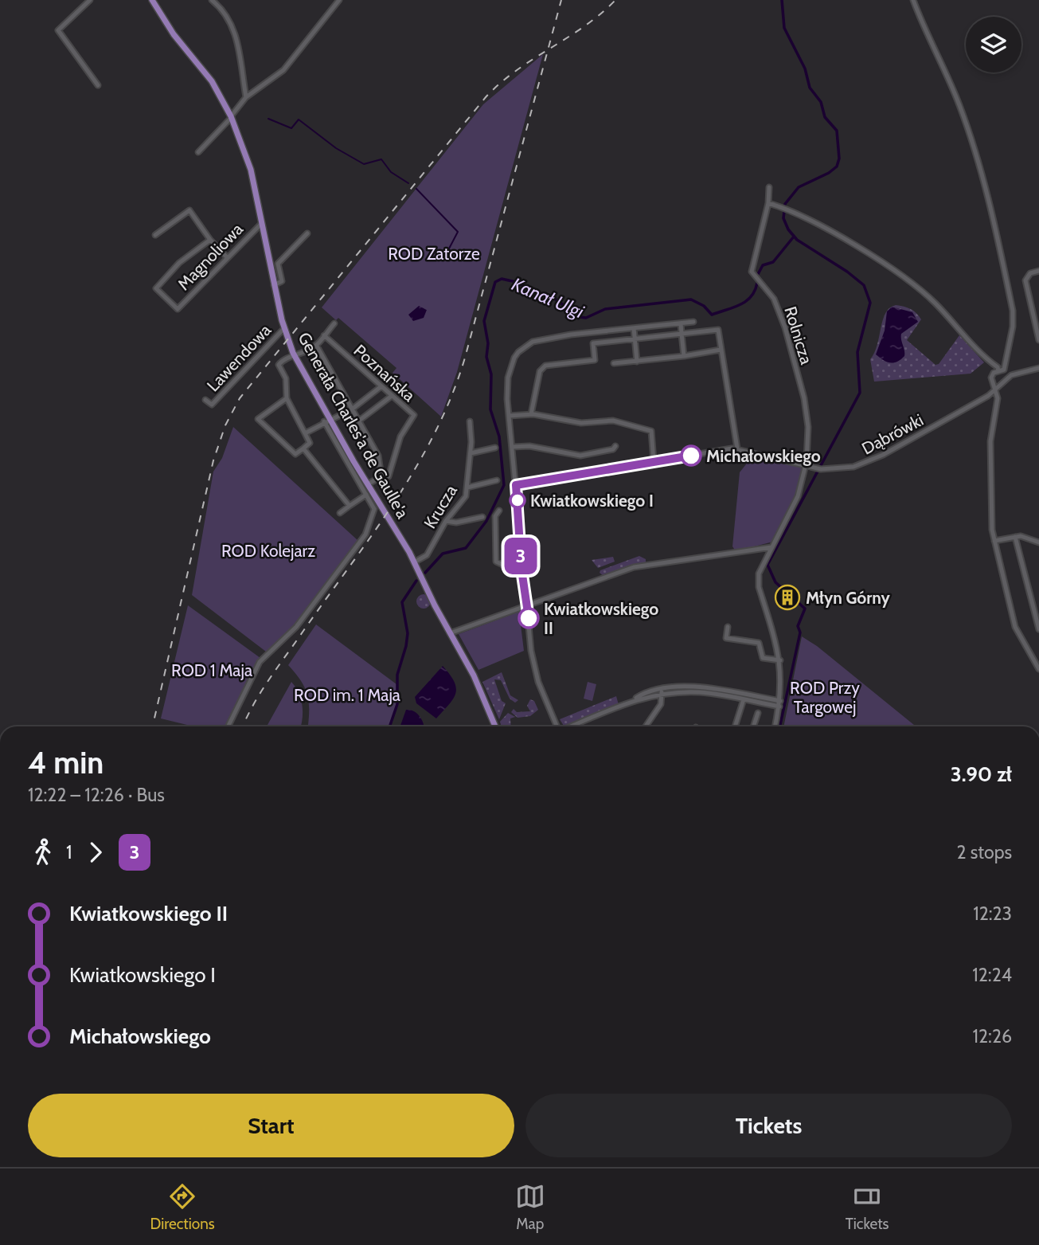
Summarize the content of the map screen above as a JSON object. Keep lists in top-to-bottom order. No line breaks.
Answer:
{"streets":{"main road":["Generała Charles'a de Gaulle'a"],"street":["Magnoliowa","Rolnicza","Lawendowa","Poznańska","Dąbrówki","Krucza"]},"crossings":[["Magnoliowa","Generała Charles'a de Gaulle'a"],["Rolnicza","Dąbrówki"],["Lawendowa","Generała Charles'a de Gaulle'a"],["Generała Charles'a de Gaulle'a","Krucza"]],"water":["Kanał Ulgi"],"parks":["ROD Zatorze","ROD Kolejarz","ROD 1 Maja","ROD Przy Targowej","ROD im. 1 Maja"],"places":{"other":["Michałowskiego","Kwiatkowskiego I","Kwiatkowskiego II"],"building":["Młyn Górny"]},"lines":["bus line 3"],"page":{"on_map":"3","heading":["4 min","12:22 – 12:26 · Bus","3.90 zł"],"legs":["1","3","2 stops"],"list":[{"name":"Kwiatkowskiego II","value":"12:23"},{"name":"Kwiatkowskiego I","value":"12:24"},{"name":"Michałowskiego","value":"12:26"}],"buttons":["Start","Tickets"],"tabs":["Directions","Map","Tickets"]}}
